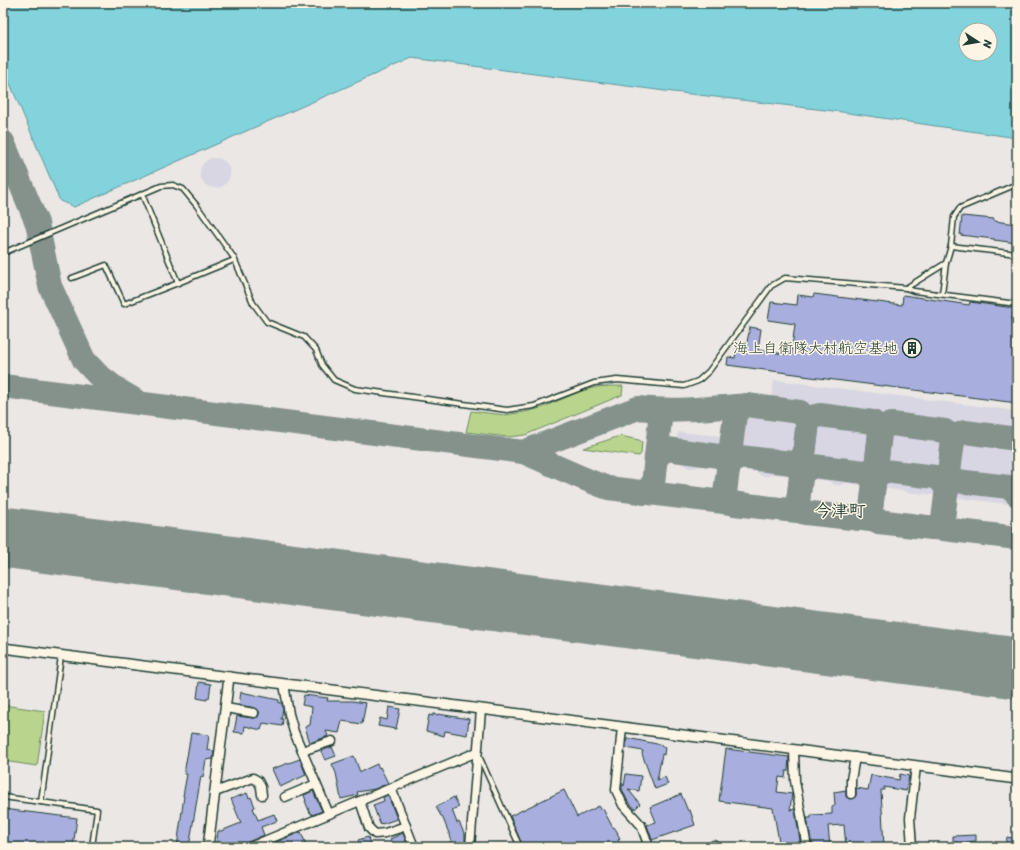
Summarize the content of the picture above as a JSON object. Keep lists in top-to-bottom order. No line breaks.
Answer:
{"districts":["今津町"],"places":{"building":["海上自衛隊大村航空基地"]},"north":"right"}
